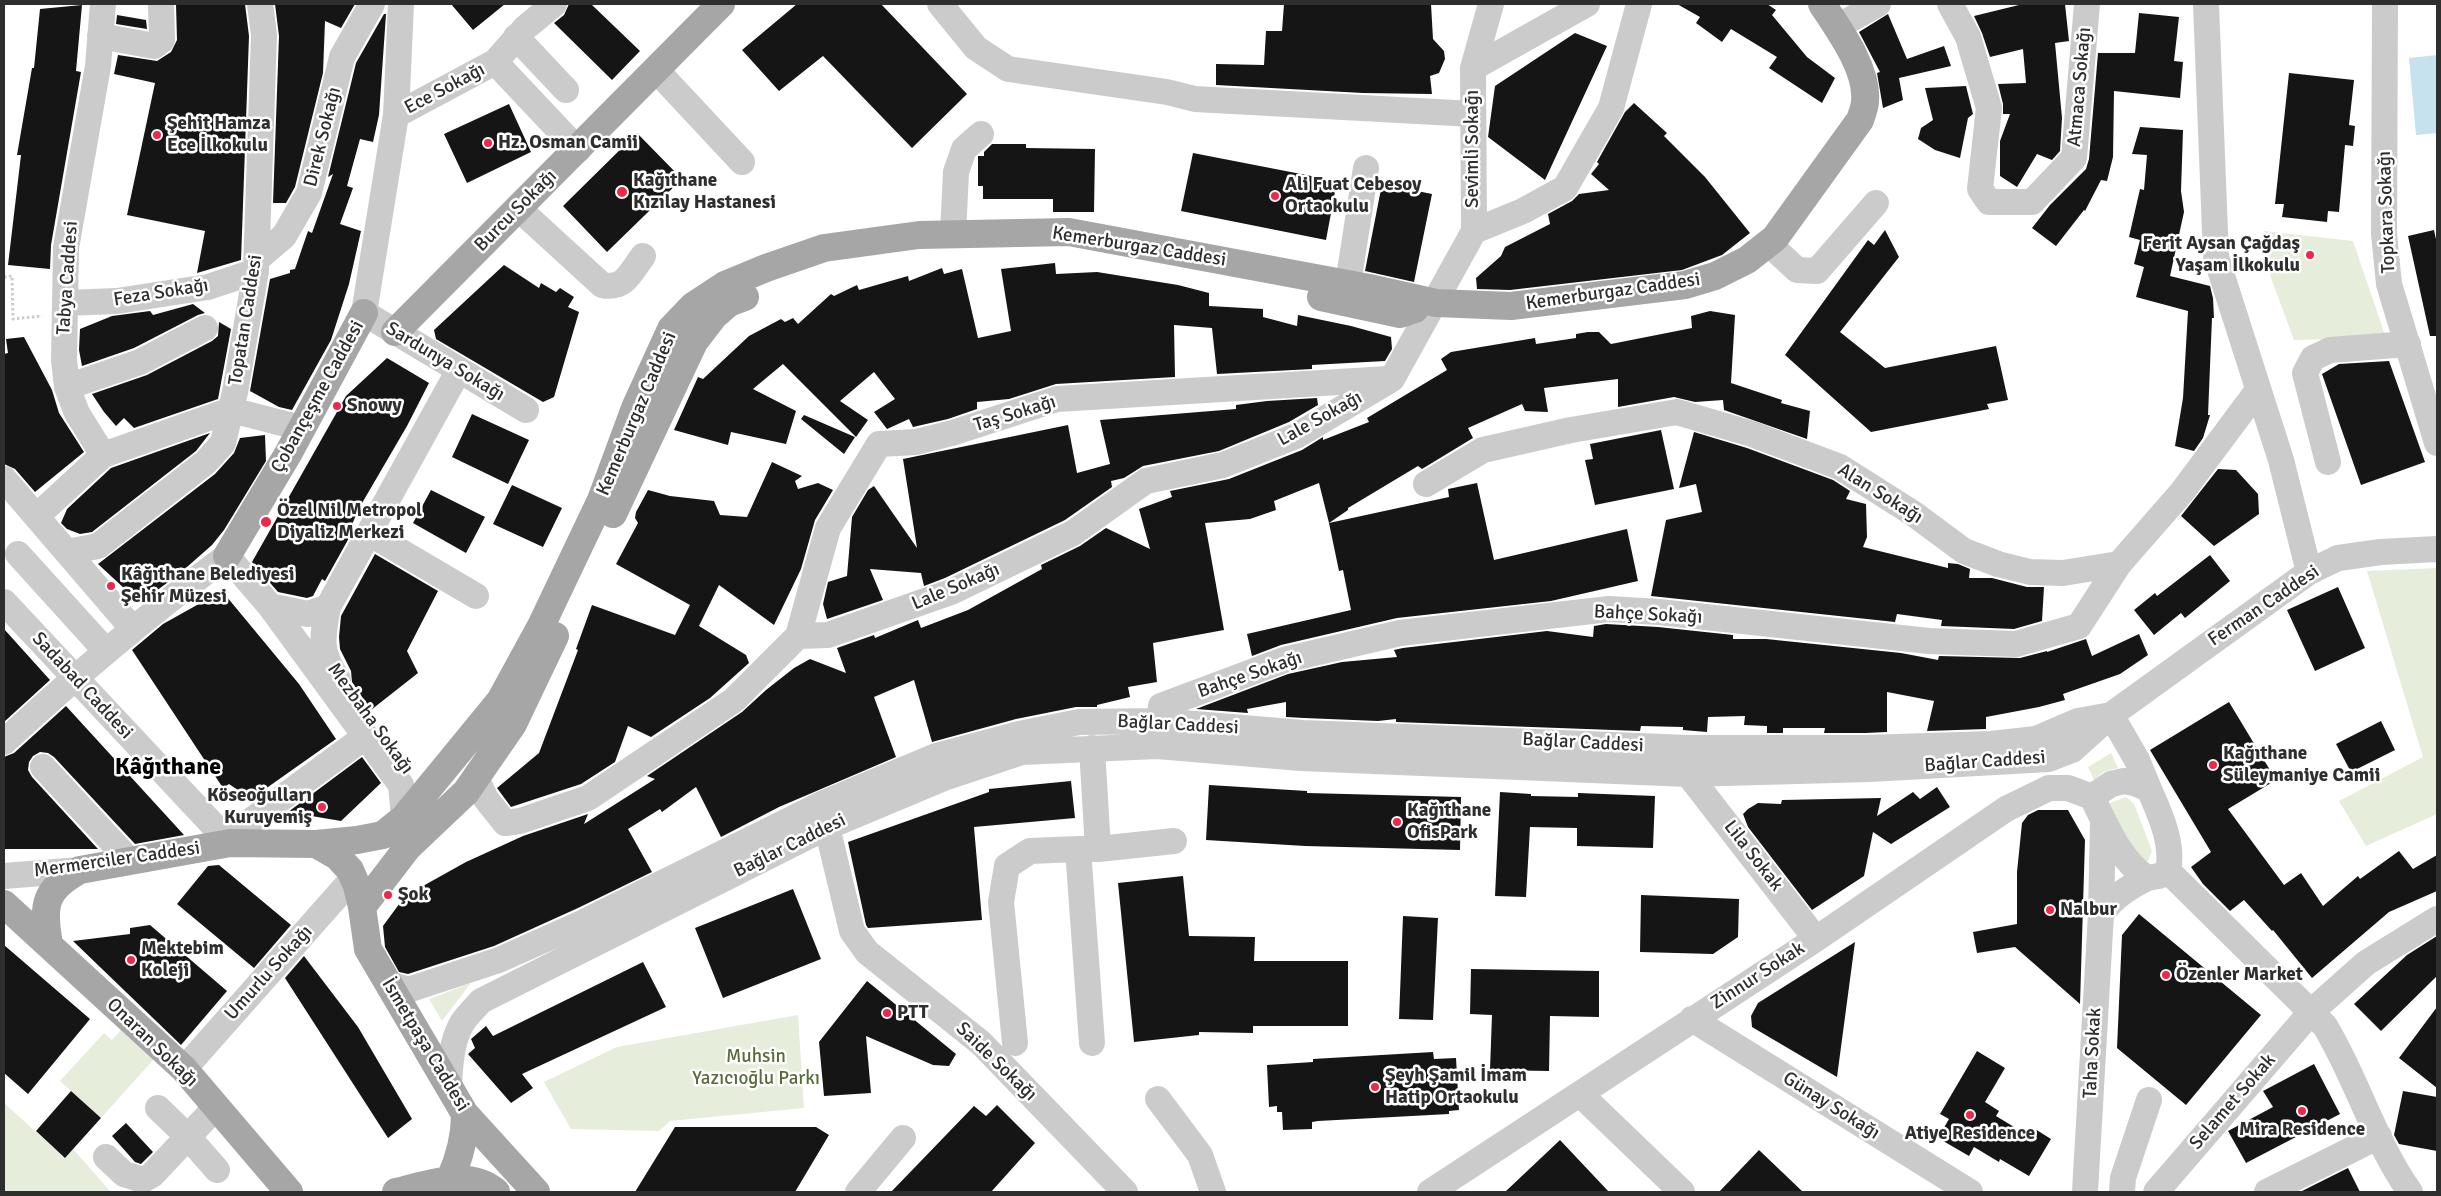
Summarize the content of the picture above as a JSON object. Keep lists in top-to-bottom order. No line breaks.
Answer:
{"streets":{"main road":["Burcu Sokağı","Kemerburgaz Caddesi","Çobançeşme Caddesi","Mermerciler Caddesi","Onaran Sokağı","İsmetpaşa Caddesi"],"street":["Atmaca Sokağı","Ece Sokağı","Direk Sokağı","Sevimli Sokağı","Topkara Sokağı","Tabya Caddesi","Feza Sokağı","Topatan Caddesi","Sardunya Sokağı","Taş Sokağı","Lale Sokağı","Alan Sokağı","Ferman Caddesi","Bahçe Sokağı","Sadabad Caddesi","Mezbaha Sokağı","Bağlar Caddesi","Lila Sokak","Umurlu Sokağı","Zinnur Sokak","Taha Sokak","Saide Sokağı","Selamet Sokak","Günay Sokağı"]},"crossings":[["Ece Sokağı","Burcu Sokağı"],["Ece Sokağı","Çobançeşme Caddesi"],["Direk Sokağı","Feza Sokağı"],["Direk Sokağı","Topatan Caddesi"],["Sevimli Sokağı","Kemerburgaz Caddesi"],["Sevimli Sokağı","Lale Sokağı"],["Burcu Sokağı","Sardunya Sokağı"],["Kemerburgaz Caddesi","Lale Sokağı"],["Kemerburgaz Caddesi","Mezbaha Sokağı"],["Kemerburgaz Caddesi","İsmetpaşa Caddesi"],["Tabya Caddesi","Feza Sokağı"],["Feza Sokağı","Topatan Caddesi"],["Sardunya Sokağı","Çobançeşme Caddesi"],["Sardunya Sokağı","Mezbaha Sokağı"],["Çobançeşme Caddesi","Sadabad Caddesi"],["Çobançeşme Caddesi","Mezbaha Sokağı"],["Taş Sokağı","Lale Sokağı"],["Alan Sokağı","Bahçe Sokağı"],["Ferman Caddesi","Bağlar Caddesi"],["Bahçe Sokağı","Bağlar Caddesi"],["Sadabad Caddesi","Mermerciler Caddesi"],["Bağlar Caddesi","Lila Sokak"],["Bağlar Caddesi","İsmetpaşa Caddesi"],["Bağlar Caddesi","Saide Sokağı"],["Lila Sokak","Zinnur Sokak"],["Umurlu Sokağı","Onaran Sokağı"],["Umurlu Sokağı","İsmetpaşa Caddesi"],["Zinnur Sokak","Taha Sokak"],["Zinnur Sokak","Günay Sokağı"]],"districts":["Kâğıthane"],"parks":["Muhsin Yazıcıoğlu Parkı"],"places":["Şehit Hamza Ece İlkokulu","Hz. Osman Camii","Kağıthane Kızılay Hastanesi","Ali Fuat Cebesoy Ortaokulu","Ferit Aysan Çağdaş Yaşam İlkokulu","Snowy","Özel Nil Metropol Diyaliz Merkezi","Kâğıthane Belediyesi Şehir Müzesi","Kağıthane Süleymaniye Camii","Köseoğulları Kuruyemiş","Kağıthane OfisPark","Şok","Nalbur","Mektebim Koleji","Özenler Market","PTT","Şeyh Şamil İmam Hatip Ortaokulu","Mira Residence","Atiye Residence"]}
